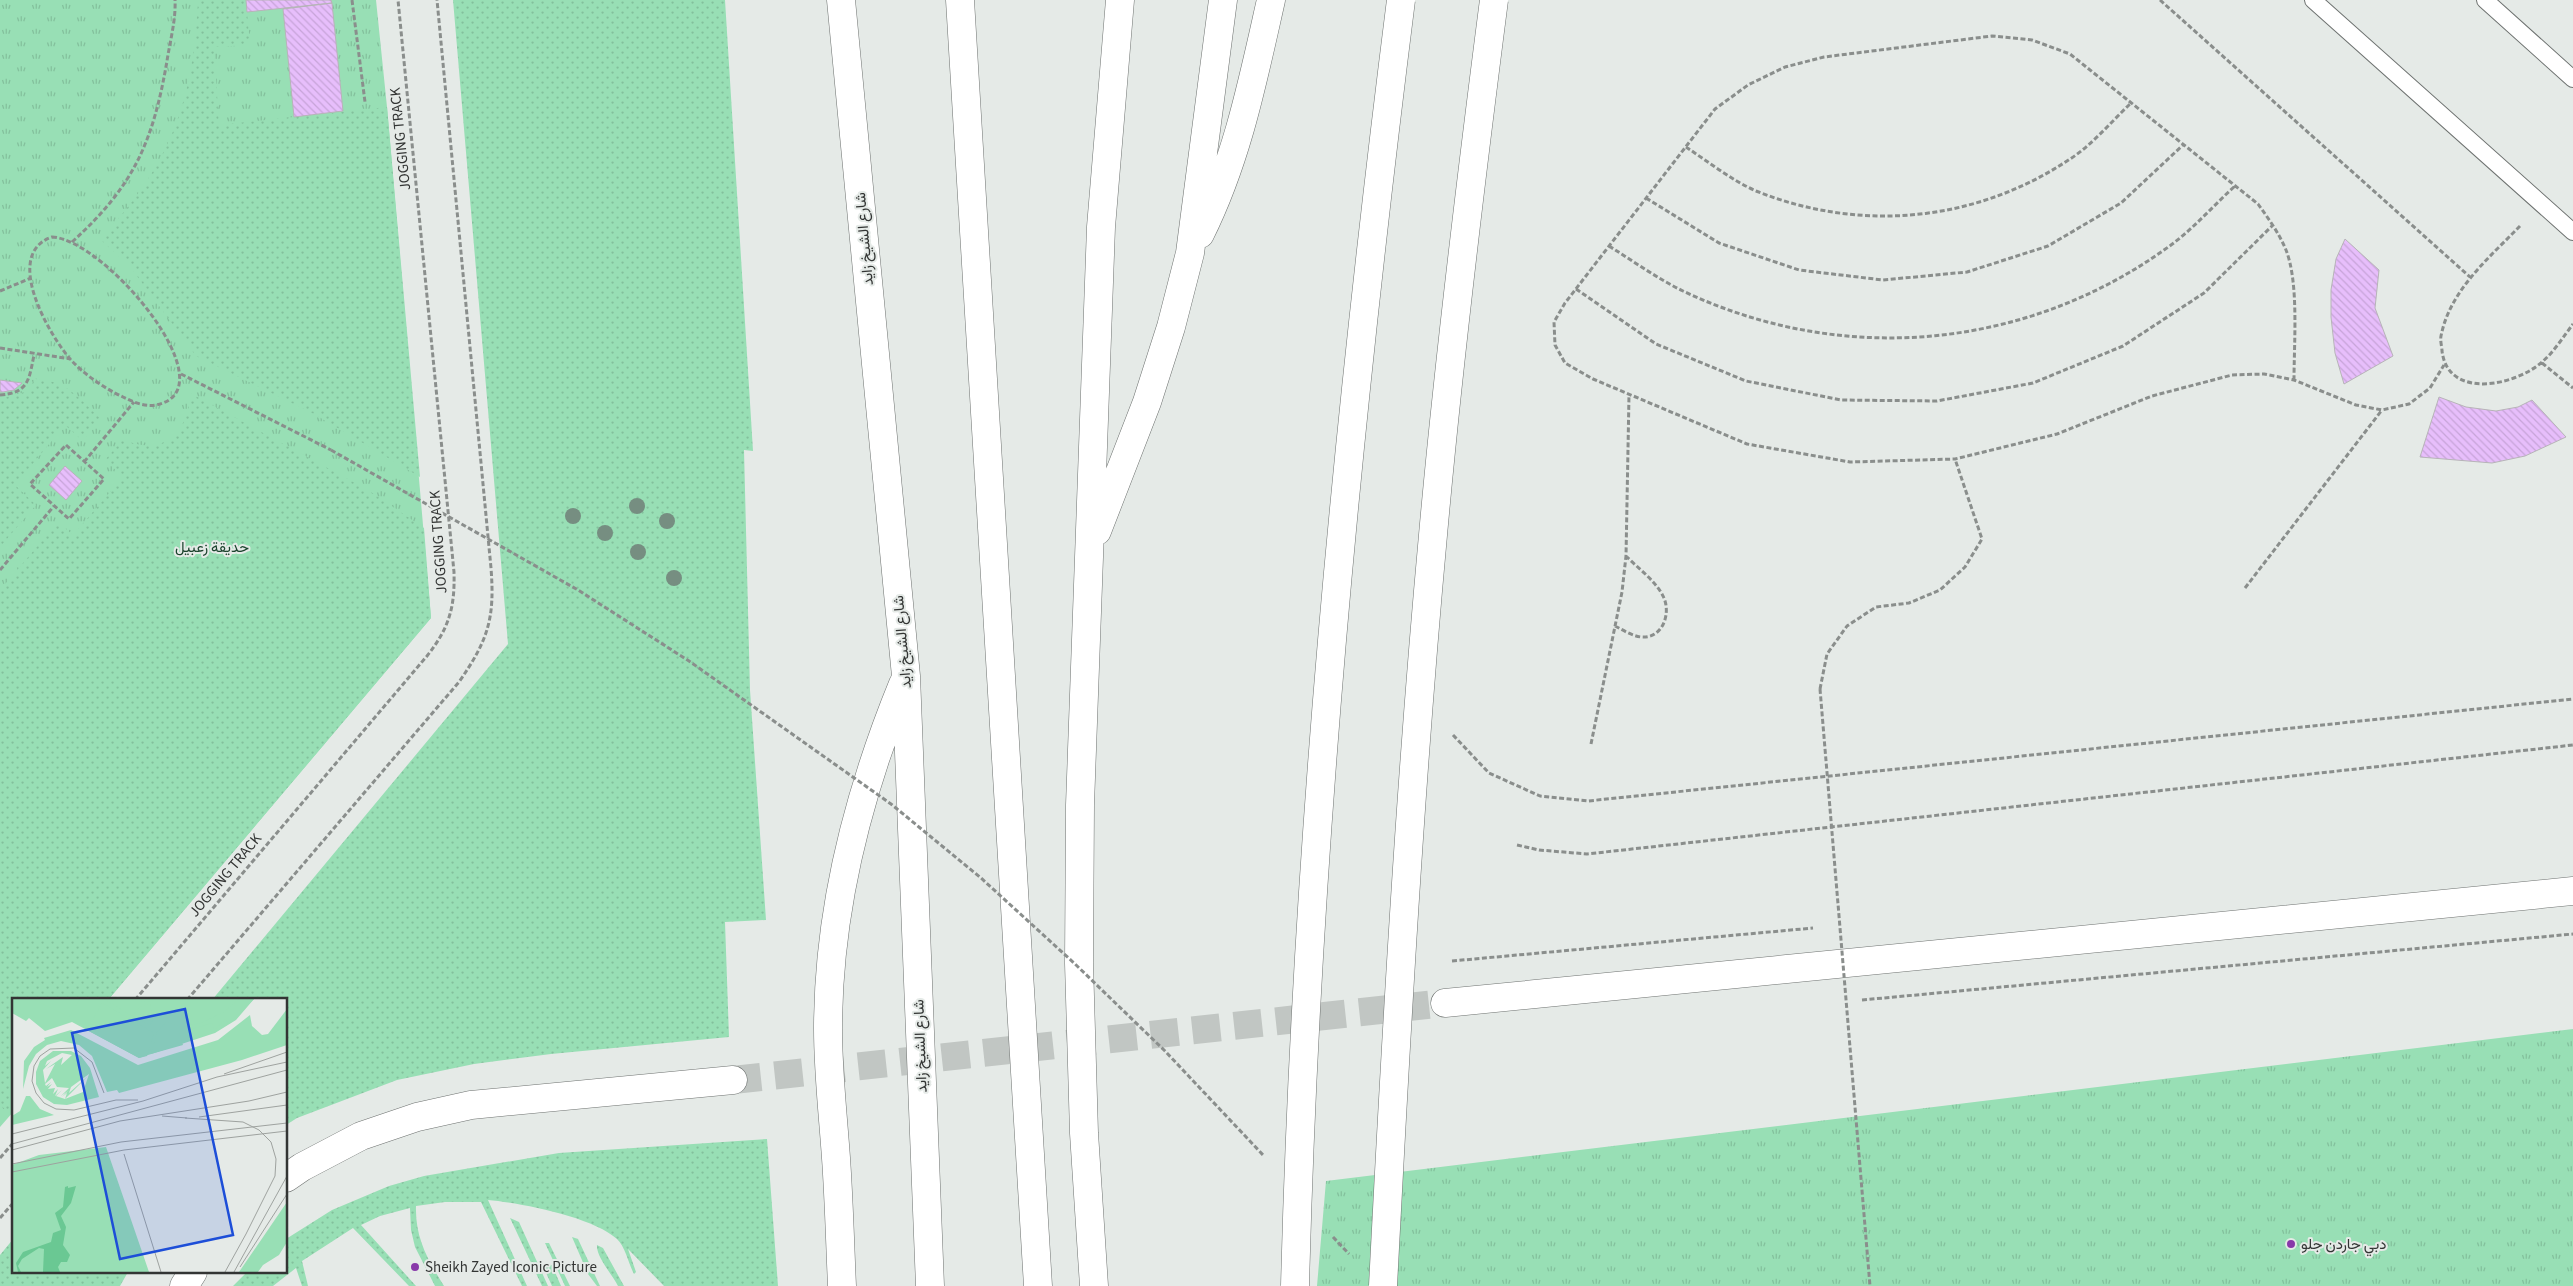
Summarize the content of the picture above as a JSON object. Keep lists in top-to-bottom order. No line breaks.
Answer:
{"streets":{"highway":["شارع الشيخ زايد"],"path":["JOGGING TRACK"]},"parks":["حديقة زعبيل"],"places":["دبي جاردن جلو","Sheikh Zayed Iconic Picture"]}
